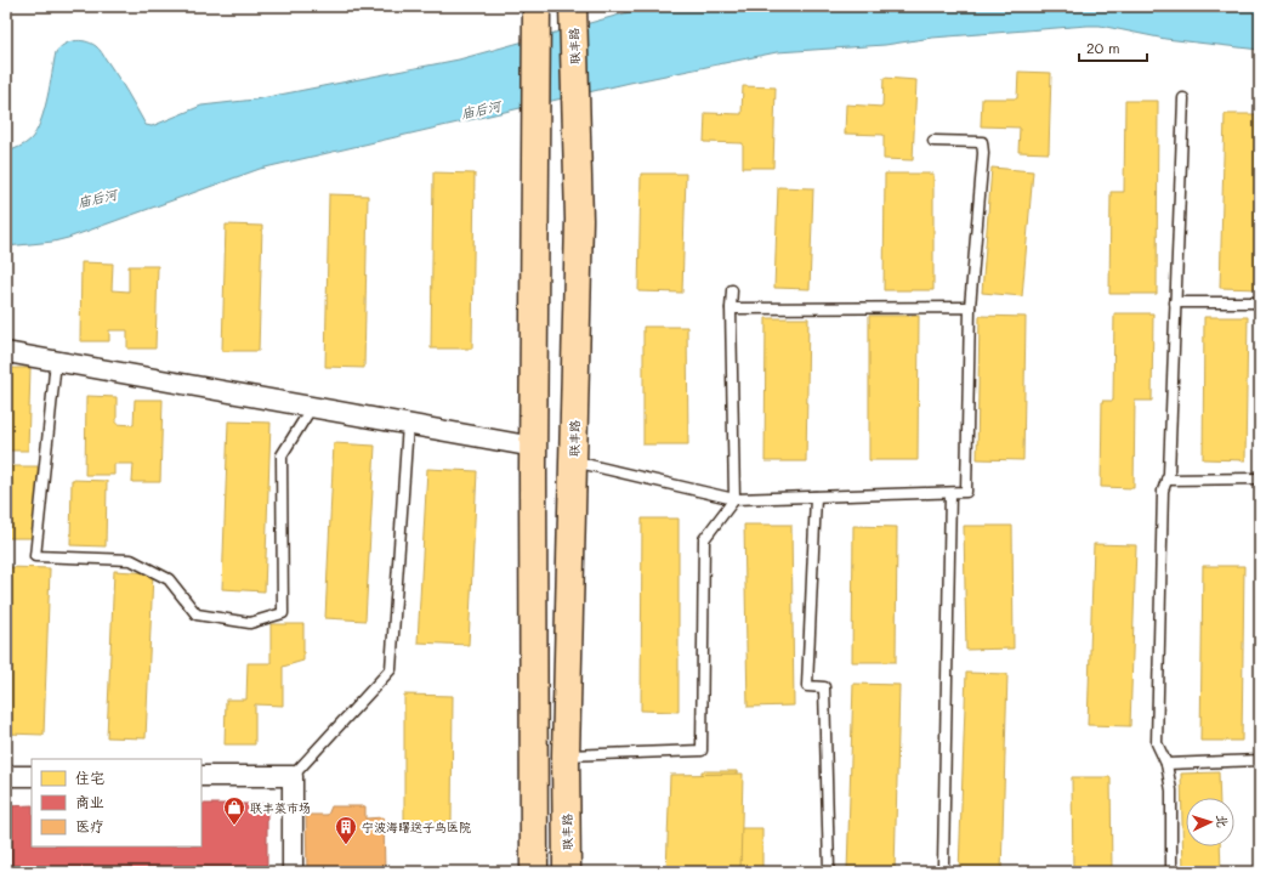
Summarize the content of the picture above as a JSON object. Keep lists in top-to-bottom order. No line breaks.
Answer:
{"streets":{"main road":["联丰路"]},"water":["庙后河"],"places":{"shop":["联丰菜市场"],"building":["宁波海曙送子鸟医院"]},"legend":["住宅","商业","医疗"],"scale_bar":"20 m","north":"right"}
